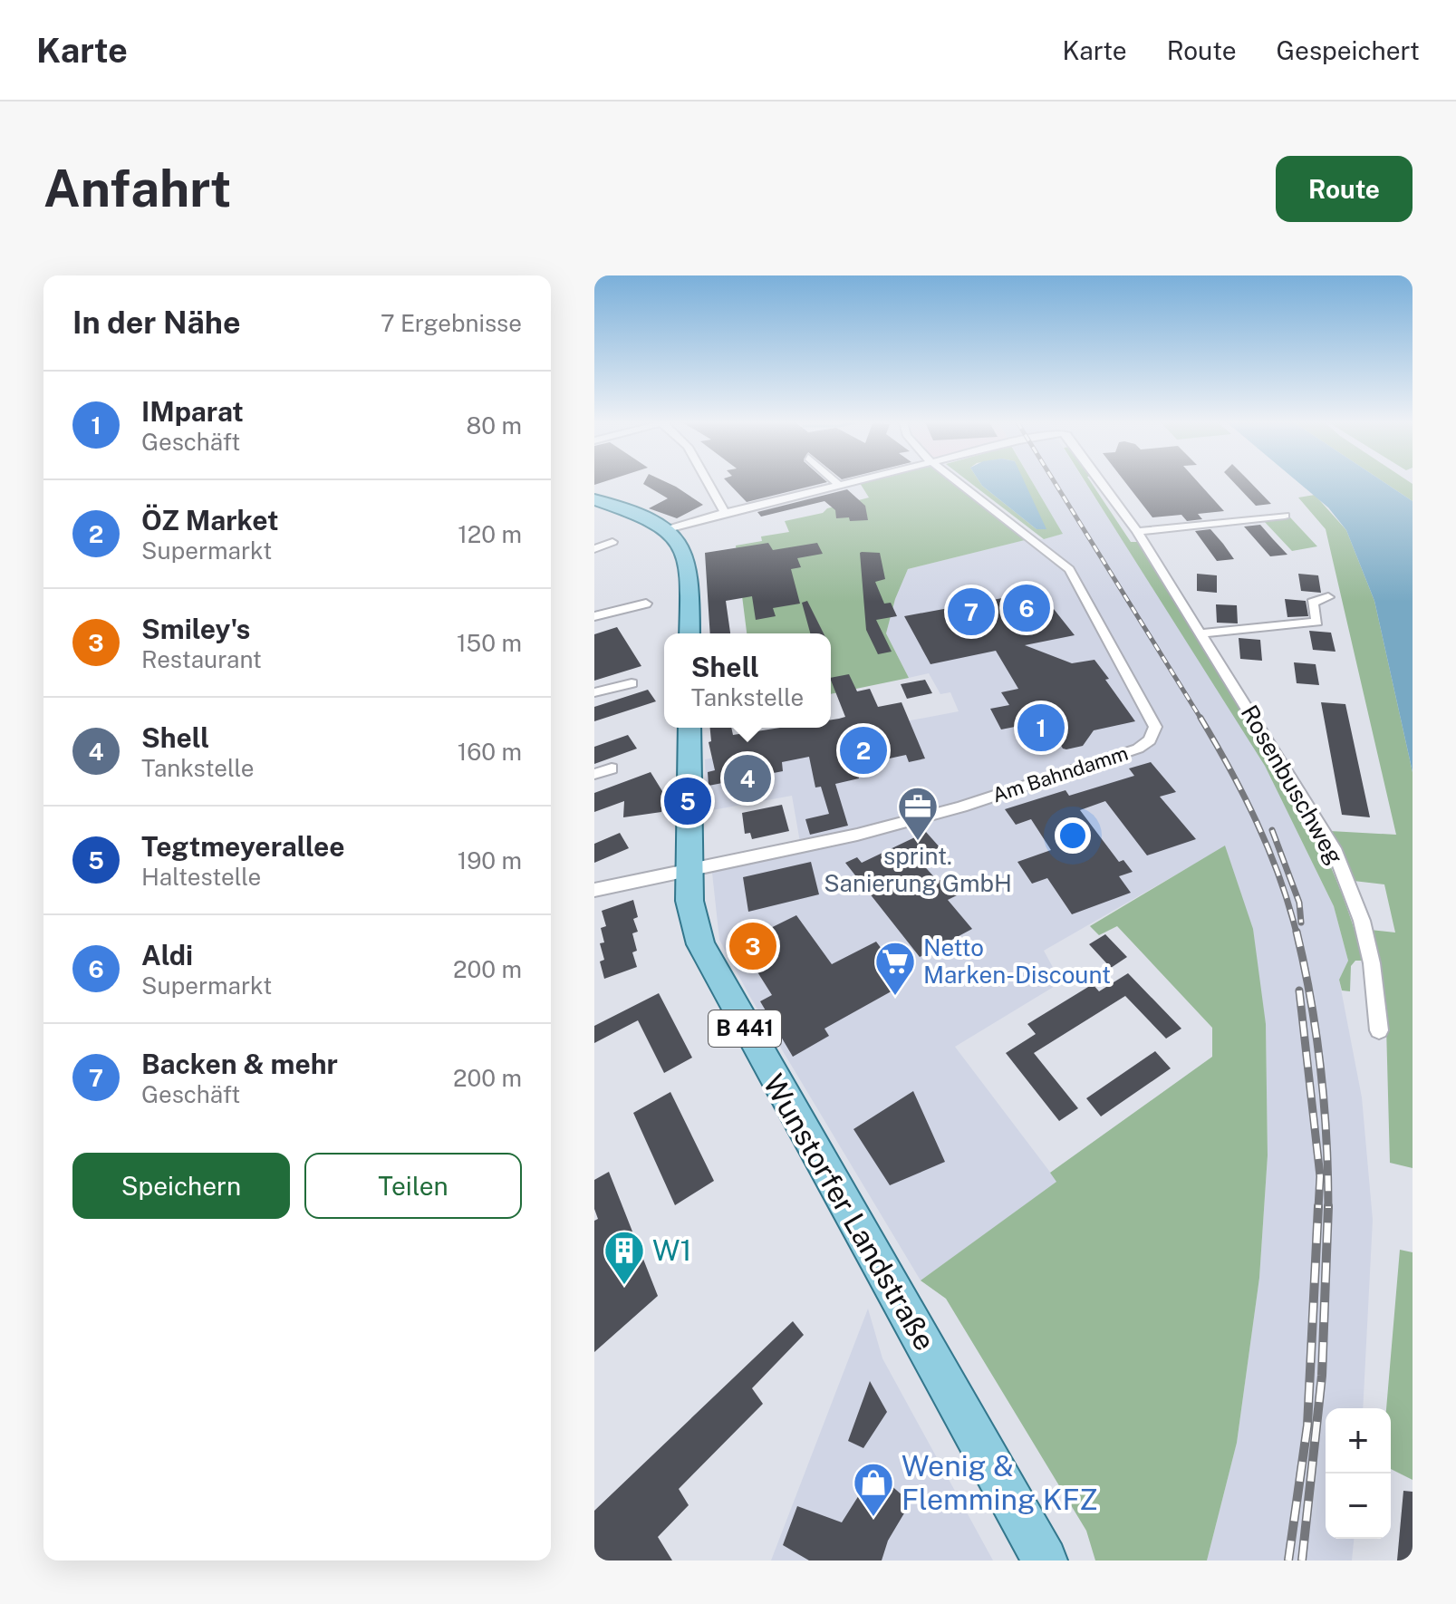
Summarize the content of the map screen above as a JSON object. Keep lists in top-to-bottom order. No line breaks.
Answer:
{"streets":{"main road":["B 441","Wunstorfer Landstraße"],"street":["Am Bahndamm","Rosenbuschweg"]},"crossings":[["Am Bahndamm","Wunstorfer Landstraße"]],"places":{"office":["sprint. Sanierung GmbH"],"supermarket":["Netto Marken-Discount"],"building":["W1"],"shop":["Wenig & Flemming KFZ"]},"page":{"header":"Karte","nav":["Karte","Route","Gespeichert"],"buttons":["Route",["Speichern","Teilen"]],"title":"Anfahrt","heading":["In der Nähe","7 Ergebnisse"],"list":[{"mark":"1","name":"IMparat","note":"Geschäft","value":"80 m"},{"mark":"2","name":"ÖZ Market","note":"Supermarkt","value":"120 m"},{"mark":"3","name":"Smiley's","note":"Restaurant","value":"150 m"},{"mark":"4","name":"Shell","note":"Tankstelle","value":"160 m"},{"mark":"5","name":"Tegtmeyerallee","note":"Haltestelle","value":"190 m"},{"mark":"6","name":"Aldi","note":"Supermarkt","value":"200 m"},{"mark":"7","name":"Backen & mehr","note":"Geschäft","value":"200 m"}],"pins":["6","7","1","2","4","5","3"],"popup":["Shell","Tankstelle"],"map_buttons":["+","−"]}}
